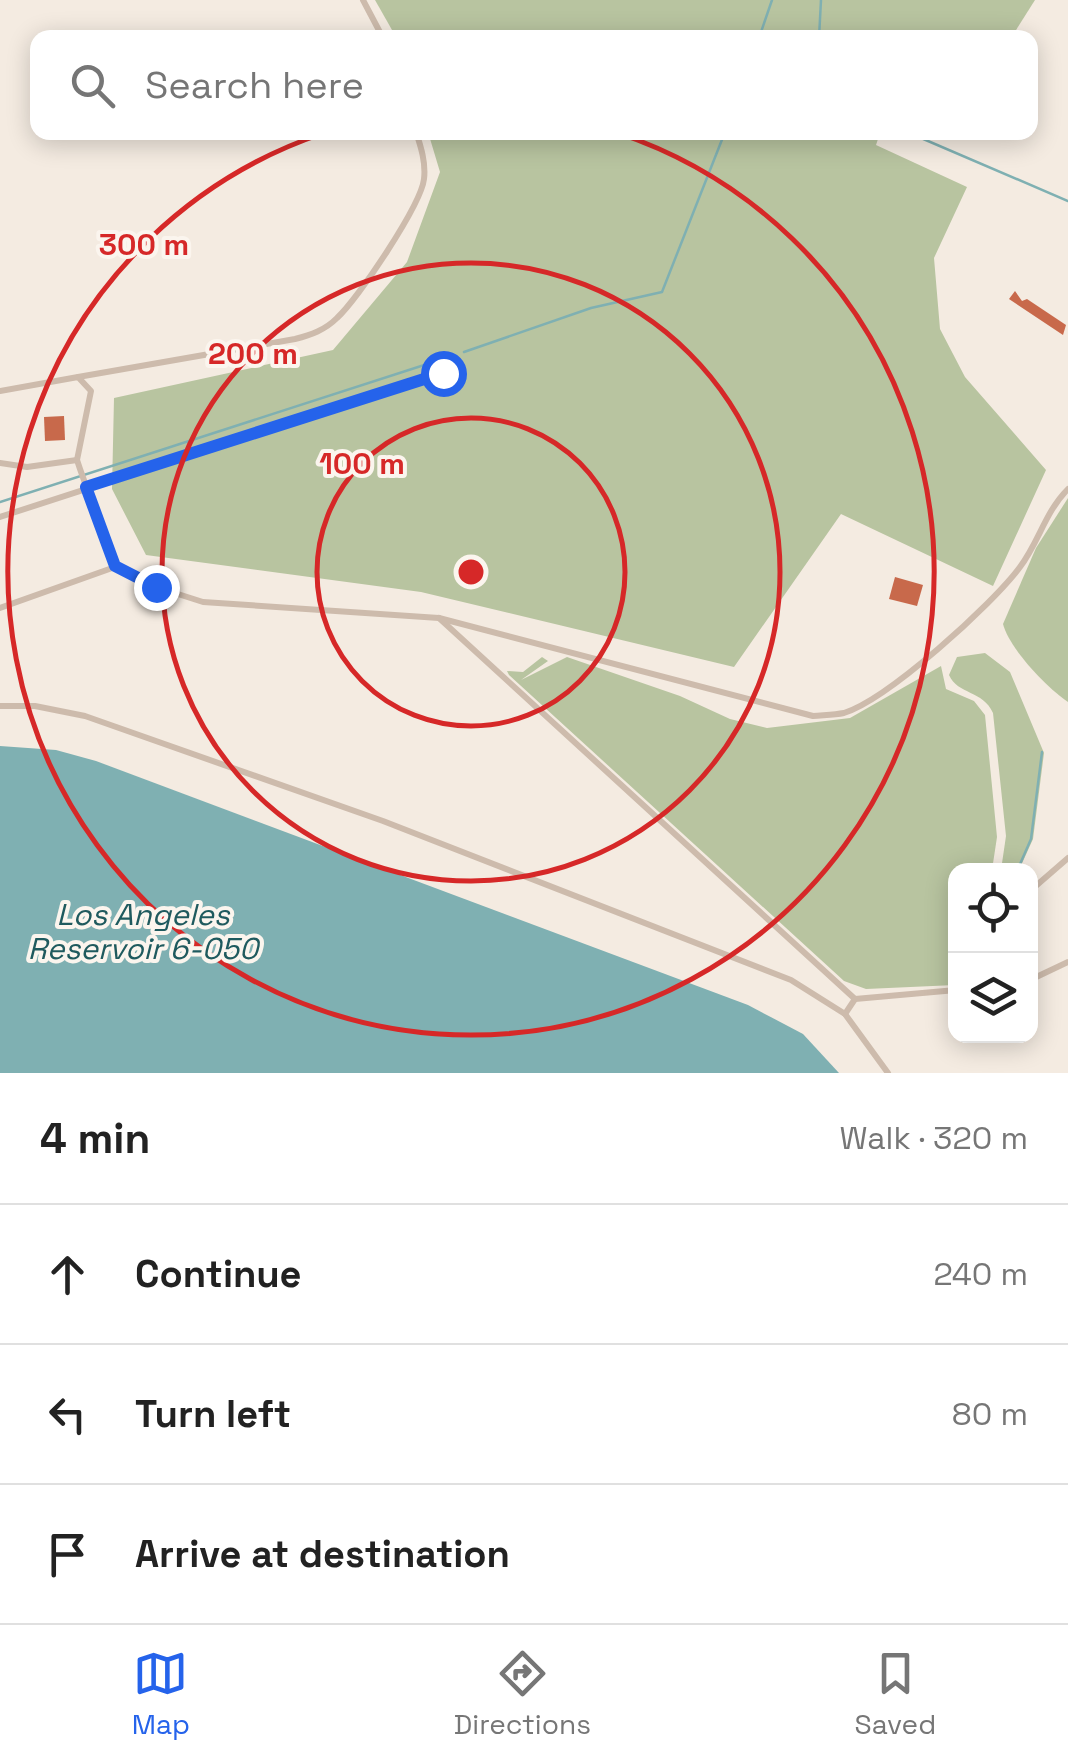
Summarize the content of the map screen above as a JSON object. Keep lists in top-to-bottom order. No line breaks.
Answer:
{"water":["Los Angeles Reservoir 6-050"],"page":{"search":"Search here","heading":["4 min","Walk · 320 m"],"list":[["Continue","240 m"],["Turn left","80 m"],"Arrive at destination"],"nav":["Map","Directions","Saved"]},"rings":["300 m","200 m","100 m"]}
